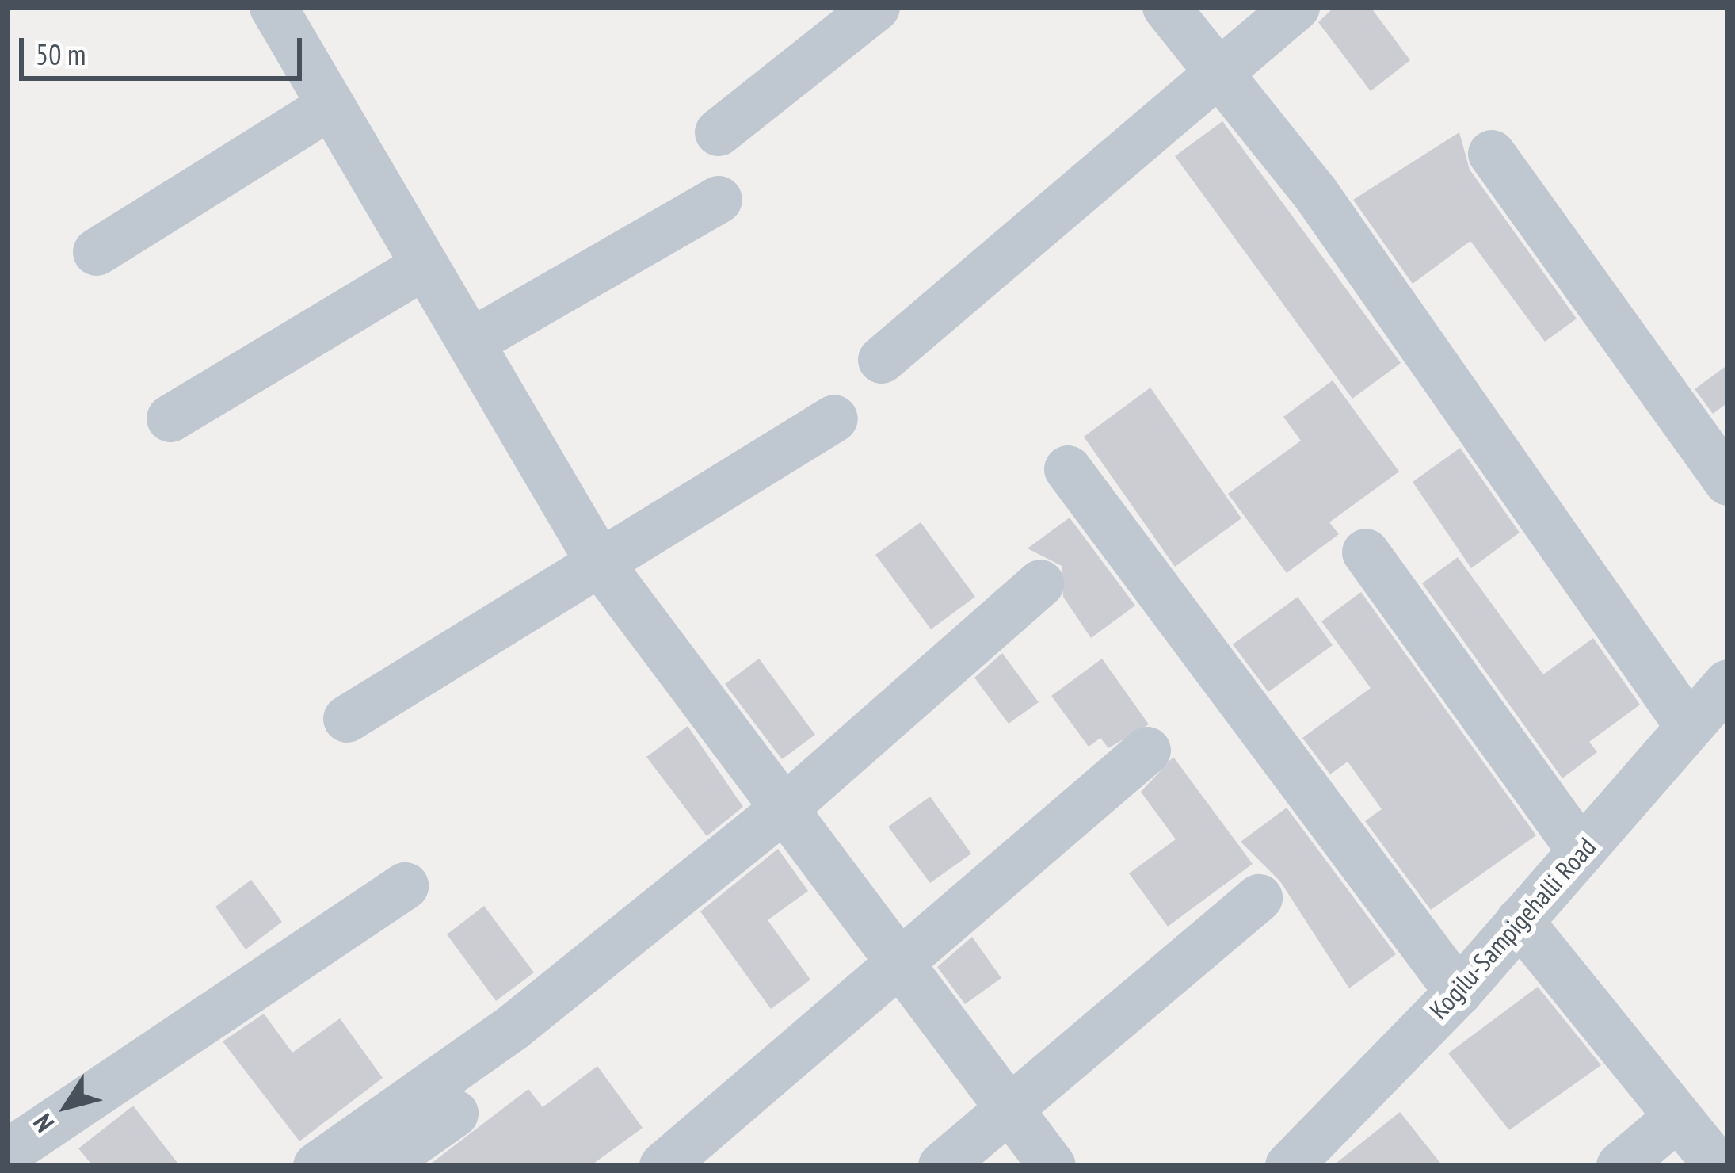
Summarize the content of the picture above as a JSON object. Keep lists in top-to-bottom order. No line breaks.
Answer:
{"streets":{"street":["Kogilu-Sampigehalli Road"]},"scale_bar":"50 m","north":"bottom left"}
